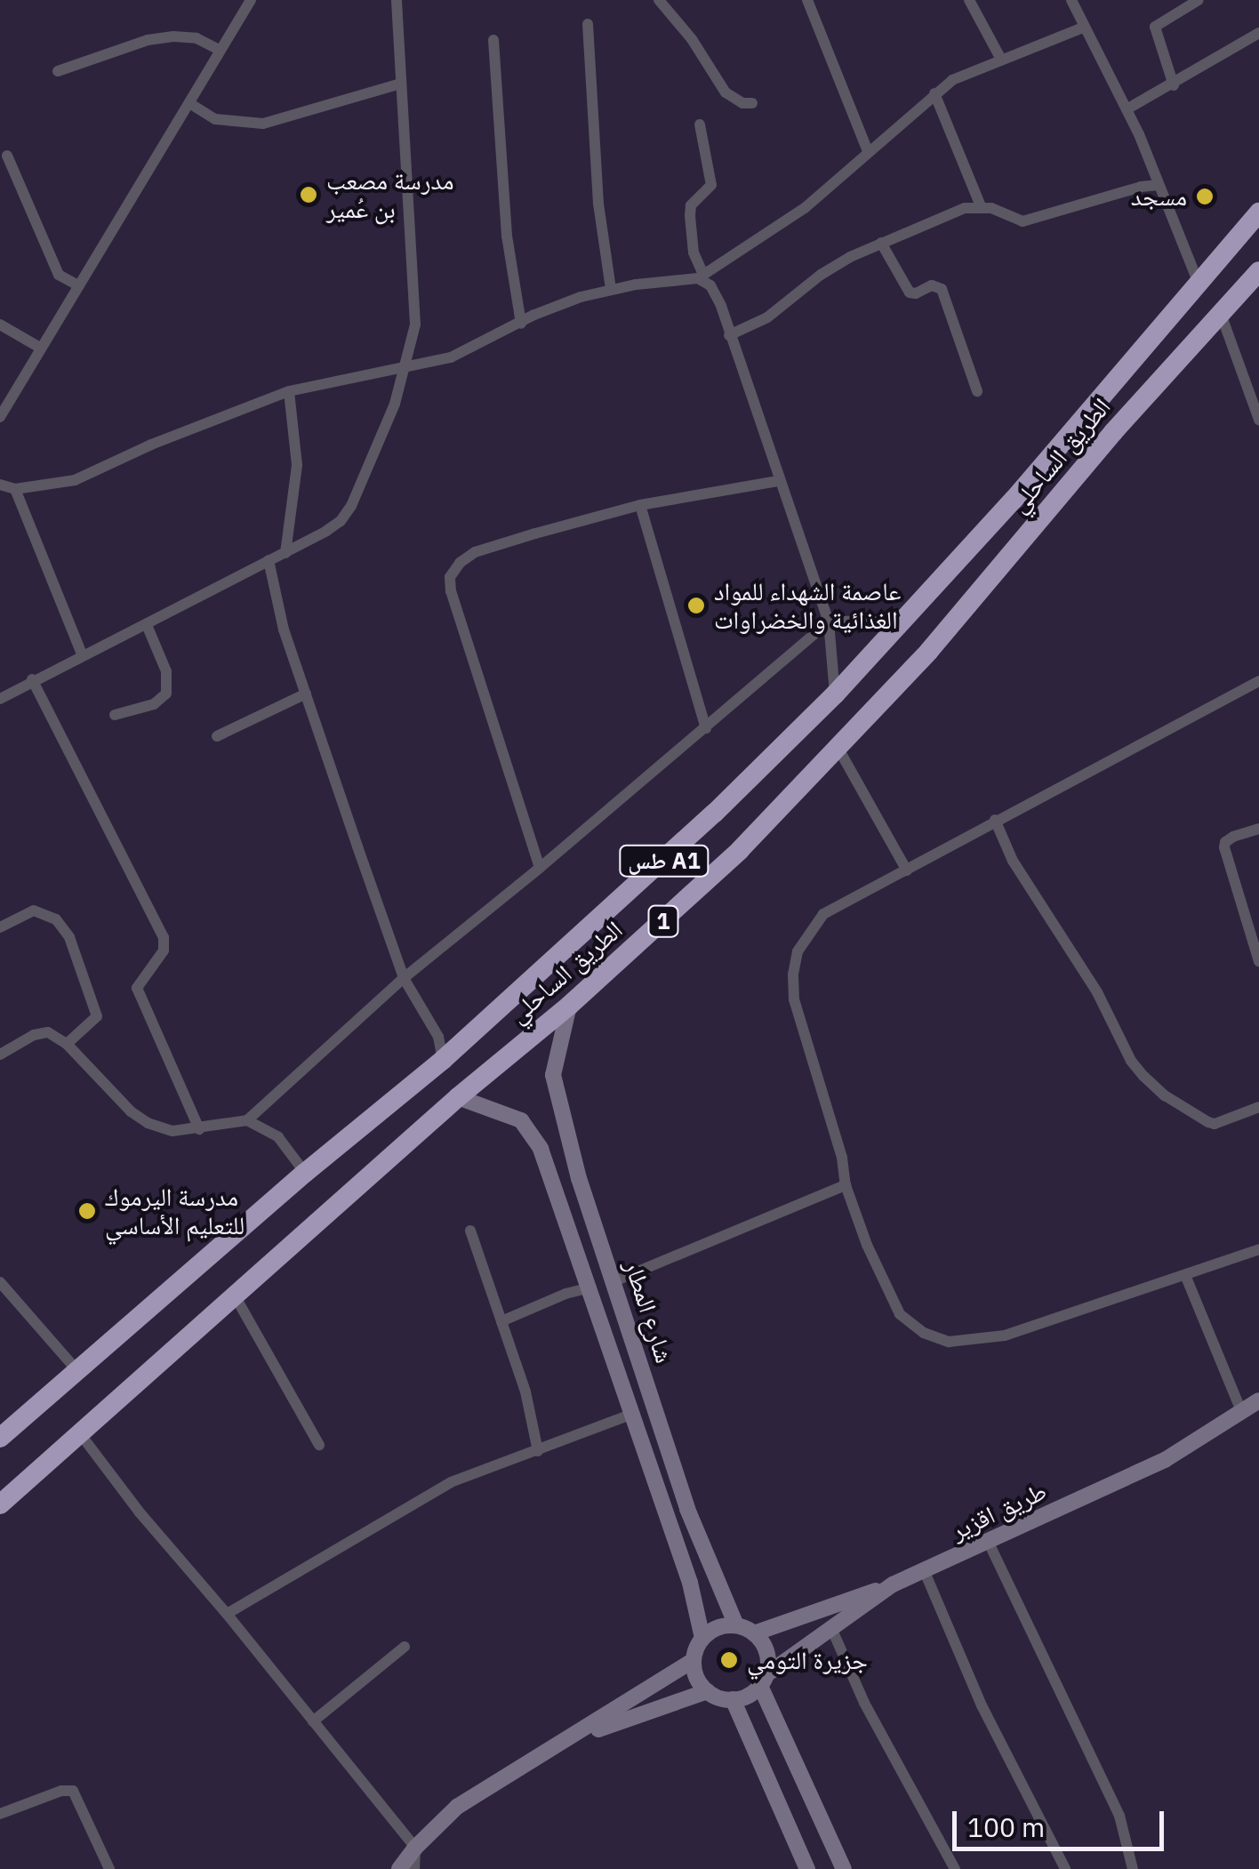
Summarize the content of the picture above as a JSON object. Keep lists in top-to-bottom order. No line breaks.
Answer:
{"streets":{"highway":["الطريق الساحلي","طس A1","1"],"street":["شارع المطار","طريق اقزير"]},"crossings":[["الطريق الساحلي","شارع المطار"],["شارع المطار","طريق اقزير"]],"places":["مدرسة مصعب بن عُمير","مسجد","عاصمة الشهداء للمواد الغذائية والخضراوات","مدرسة اليرموك للتعليم الأساسي","جزيرة التومي"],"scale_bar":"100 m"}
